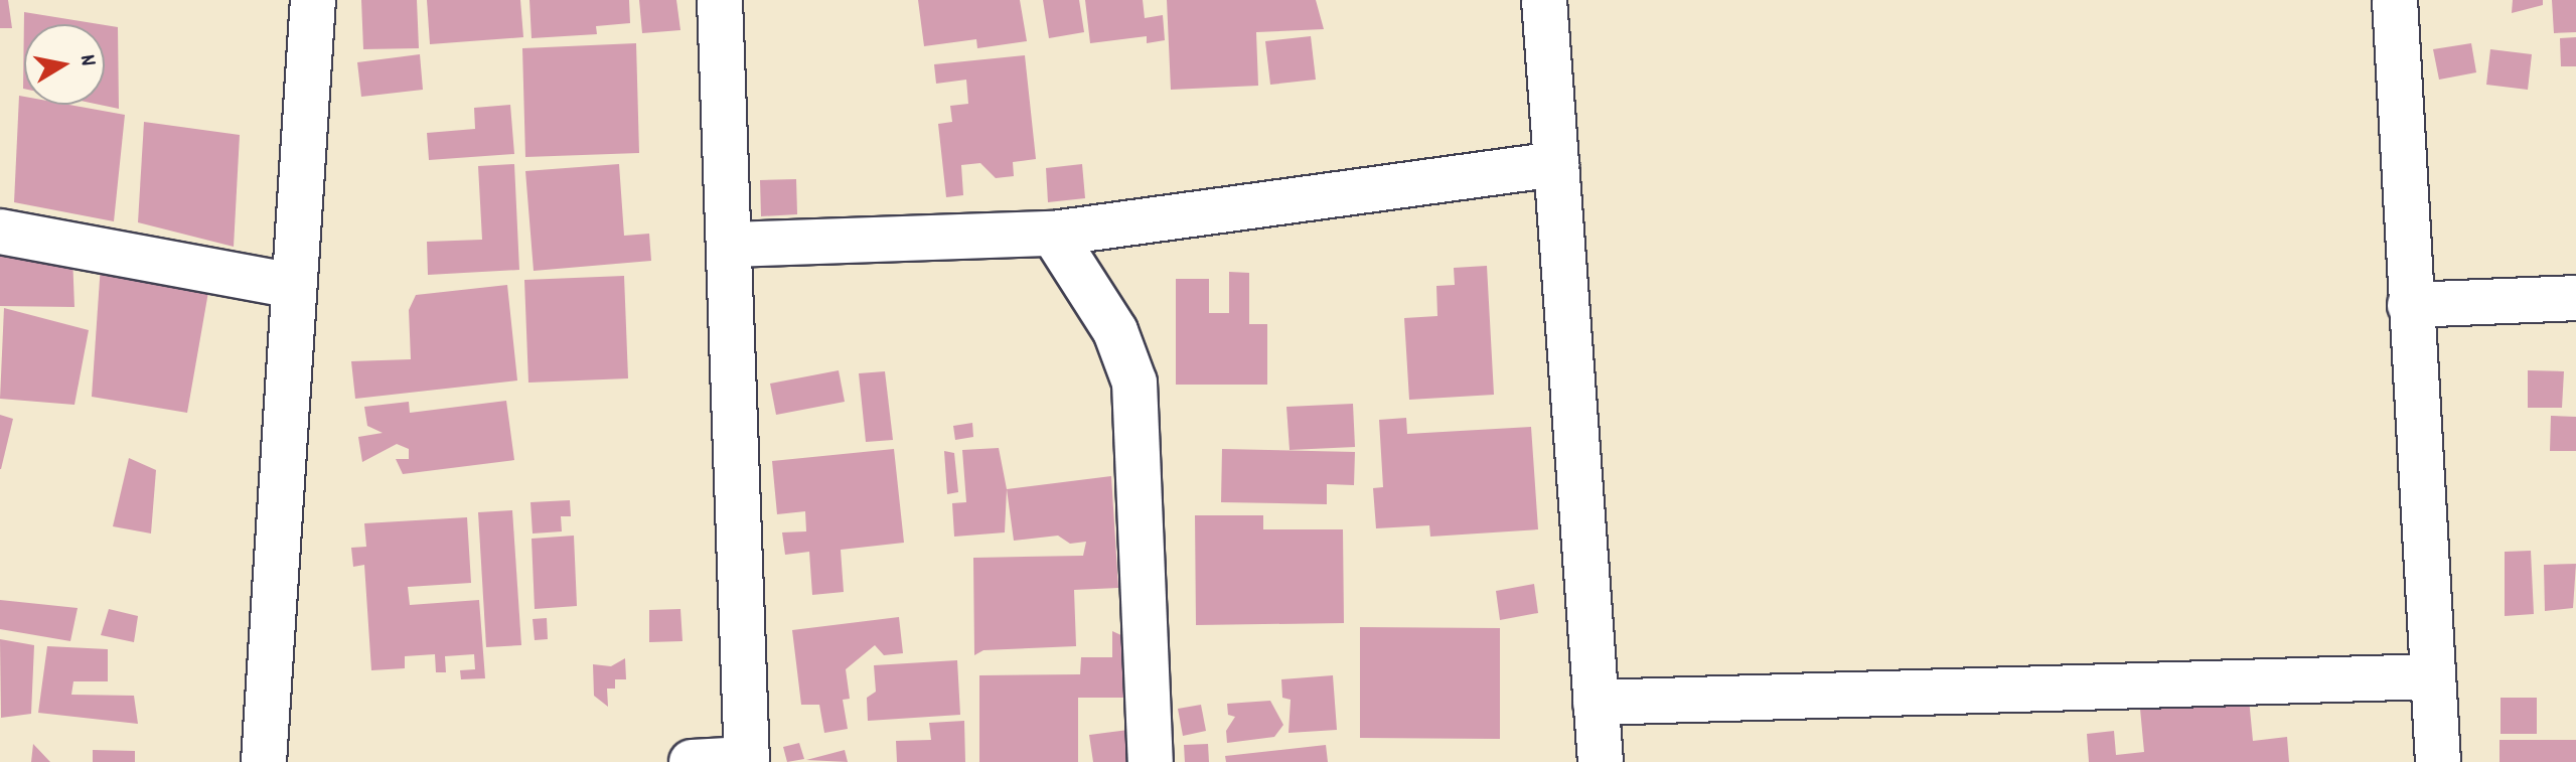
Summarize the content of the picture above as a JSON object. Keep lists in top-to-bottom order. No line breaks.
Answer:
{"north":"right"}
